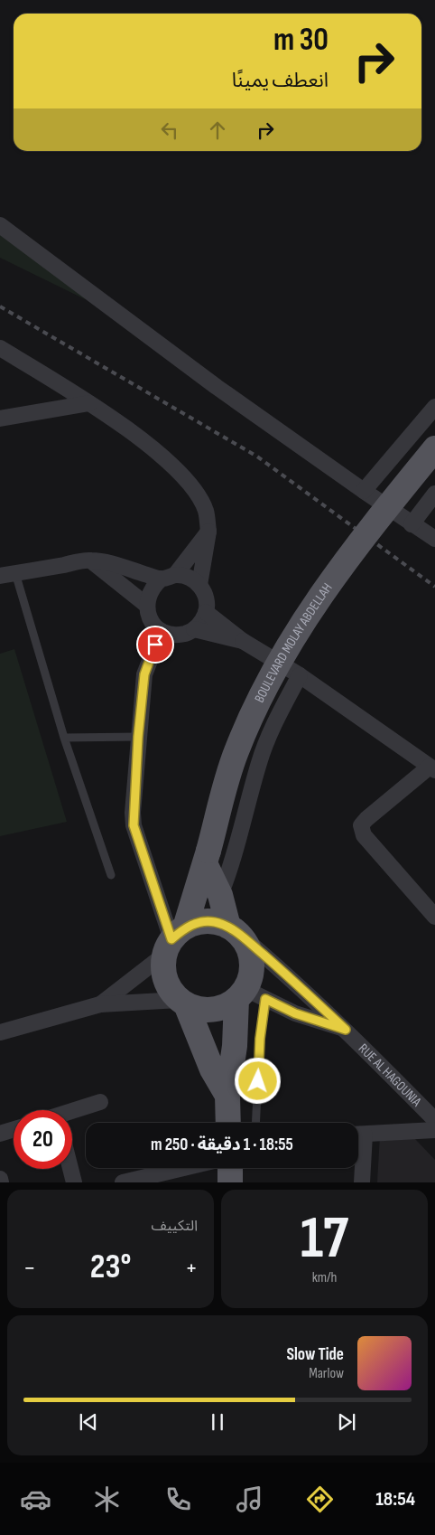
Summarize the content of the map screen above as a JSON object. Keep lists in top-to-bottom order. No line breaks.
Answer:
{"streets":{"main road":["BOULEVARD MOLAY ABDELLAH"],"street":["RUE AL HAGOUNIA"]},"crossings":[["BOULEVARD MOLAY ABDELLAH","RUE AL HAGOUNIA"]],"page":{"turn":["30 m","انعطف يمينًا"],"limit":"20","trip":"18:55 · 1 دقيقة · 250 m","tile":[["17","km/h"],"التكييف"],"heat":["−","23°","+"],"song":["Slow Tide","Marlow"],"tabs":"18:54"}}
